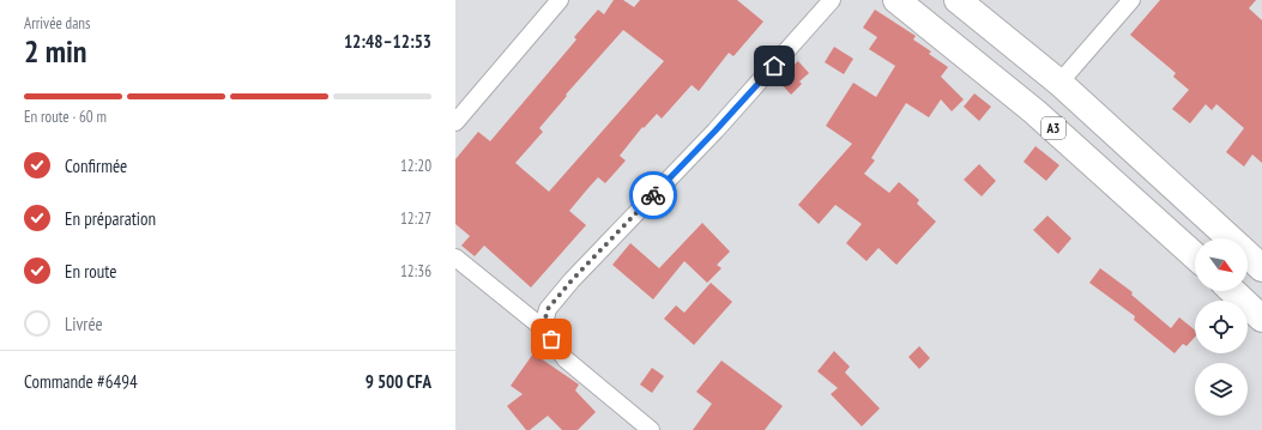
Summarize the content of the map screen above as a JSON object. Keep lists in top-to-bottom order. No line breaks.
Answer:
{"streets":{"highway":["A3"]},"north":"bottom right","page":{"heading":["2 min","Arrivée dans","12:48–12:53"],"panel":["Commande #6494","9 500 CFA"],"bar":"En route · 60 m","list":[["Confirmée","12:20"],["En préparation","12:27"],["En route","12:36"],"Livrée"]}}
